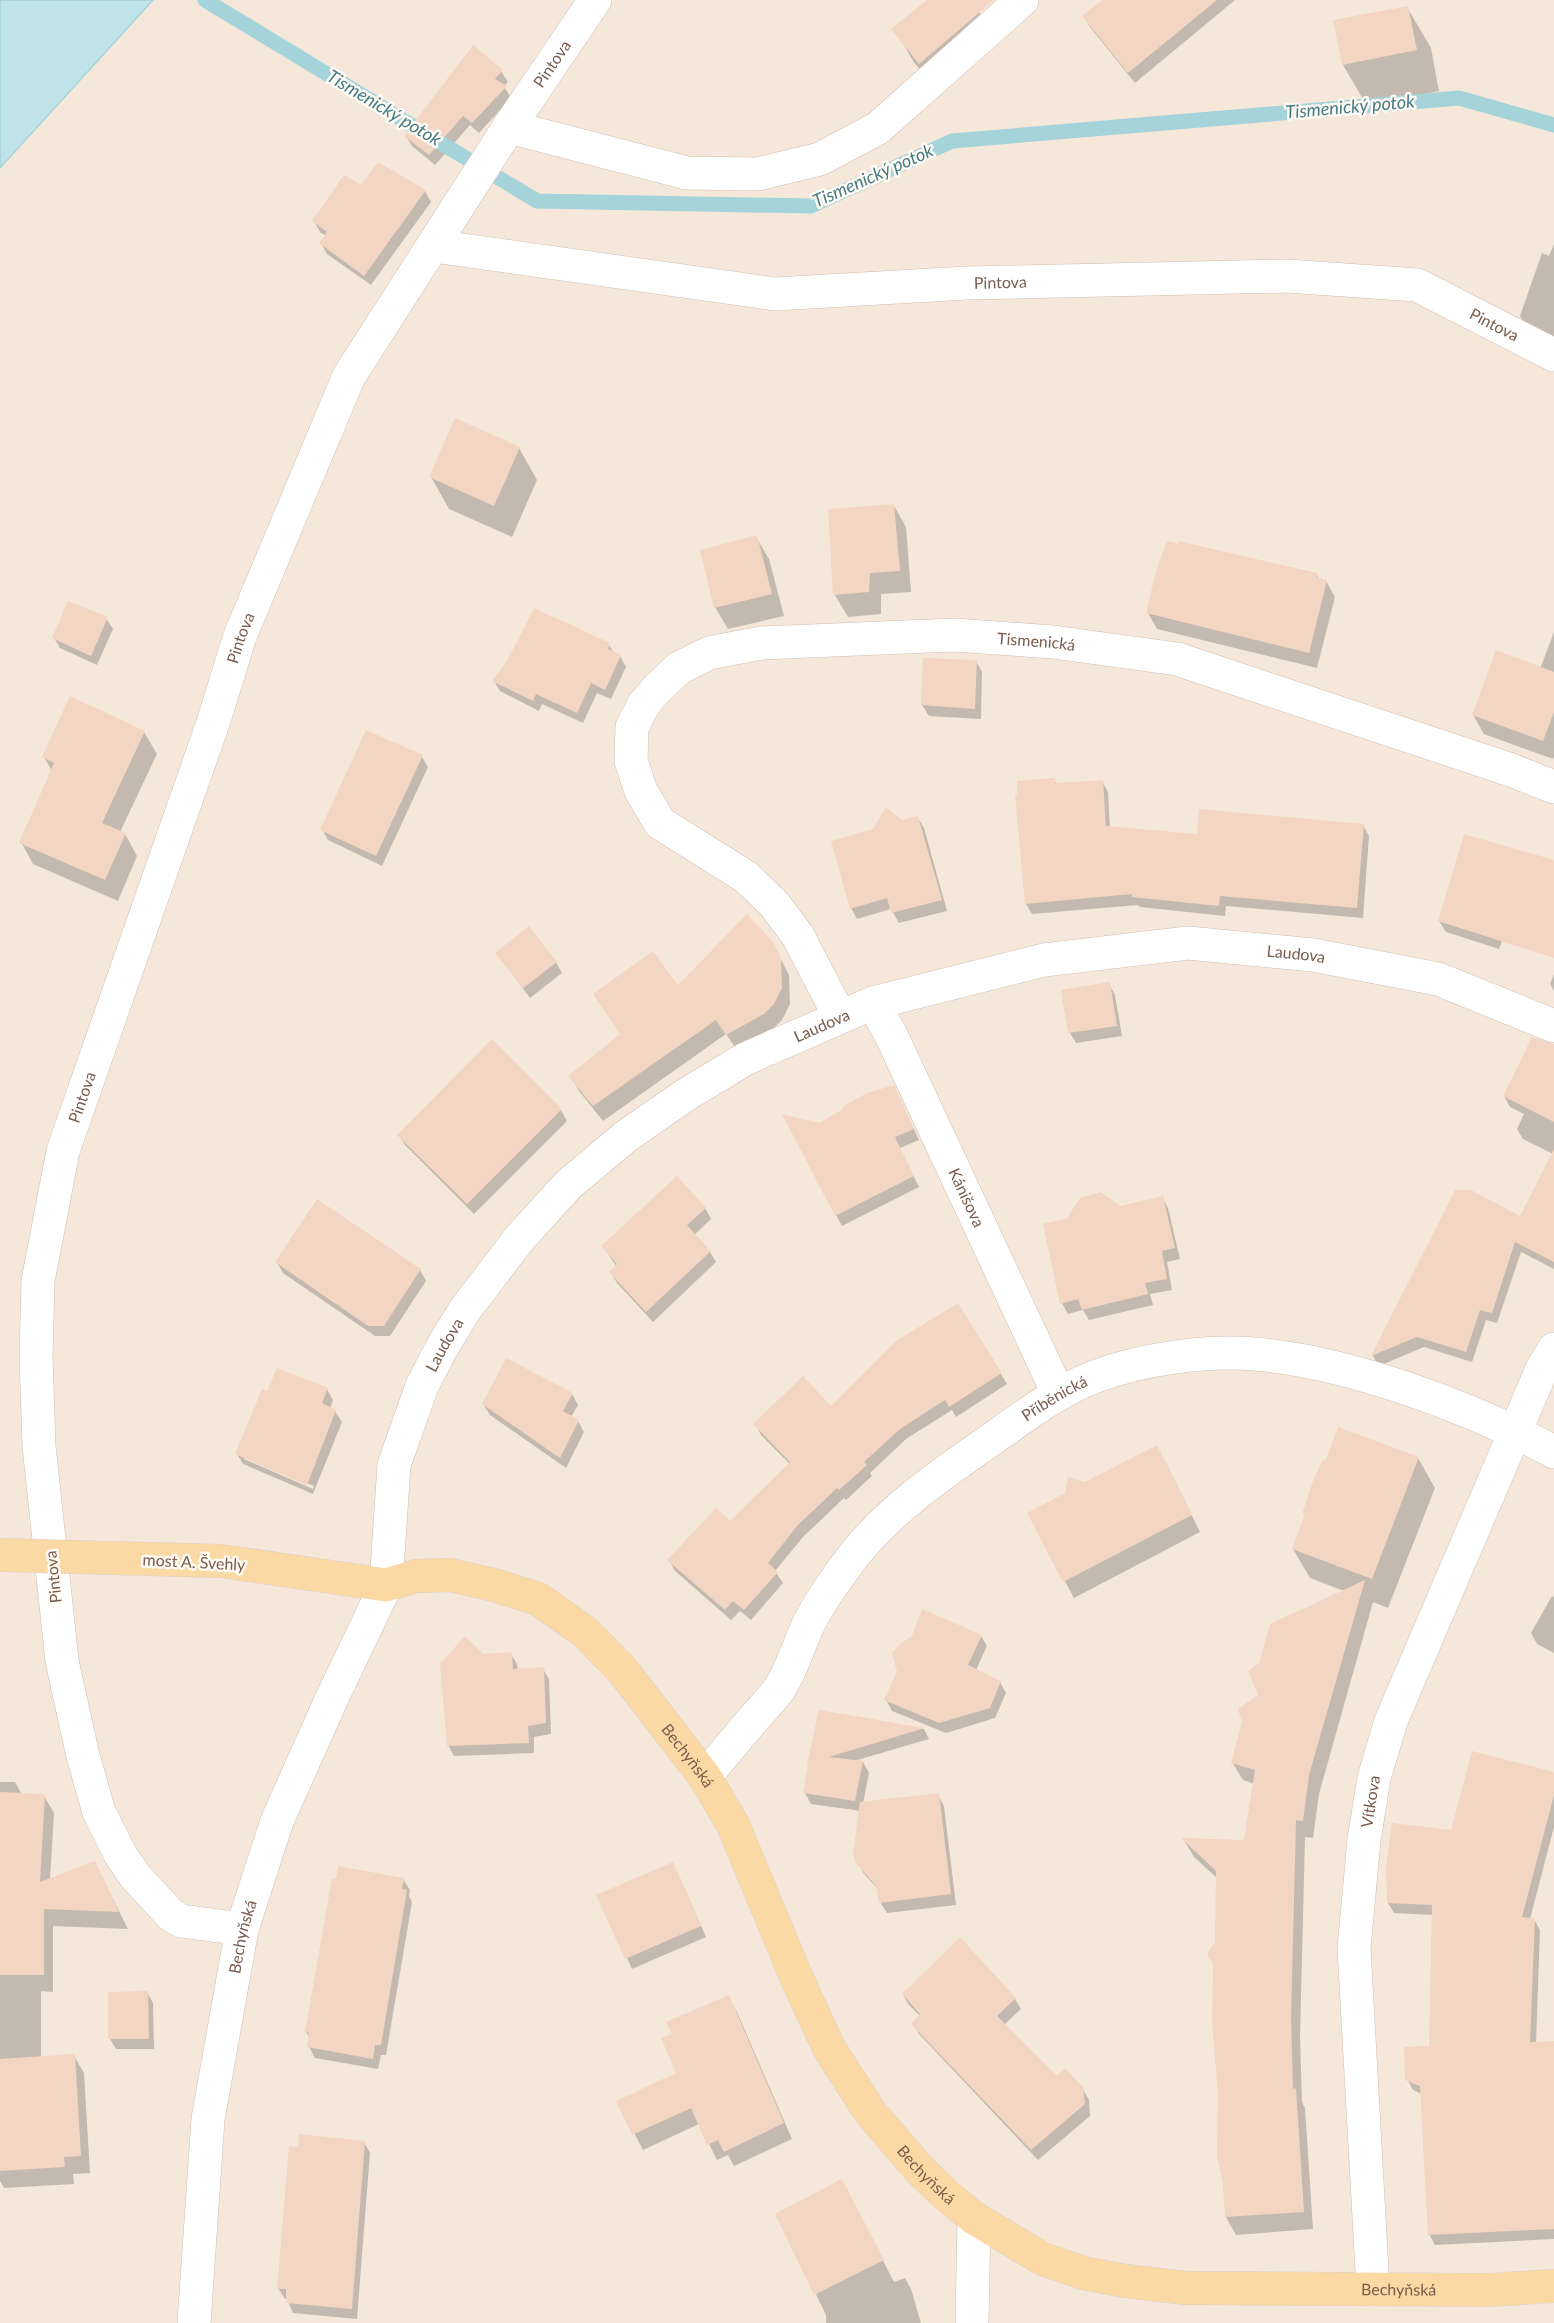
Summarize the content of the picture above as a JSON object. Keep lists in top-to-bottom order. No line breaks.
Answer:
{"streets":{"main road":["most A. Švehly","Bechyňská"],"street":["Pintova","Tismenická","Laudova","Kánišova","Příběnická","Vítkova"]},"crossings":[["Pintova","Bechyňská"],["Tismenická","Laudova"],["Laudova","Kánišova"],["Laudova","most A. Švehly"],["Laudova","Bechyňská"],["Kánišova","Příběnická"],["Příběnická","Bechyňská"],["Příběnická","Vítkova"],["most A. Švehly","Bechyňská"],["Bechyňská","Vítkova"]],"water":["Tismenický potok"]}
